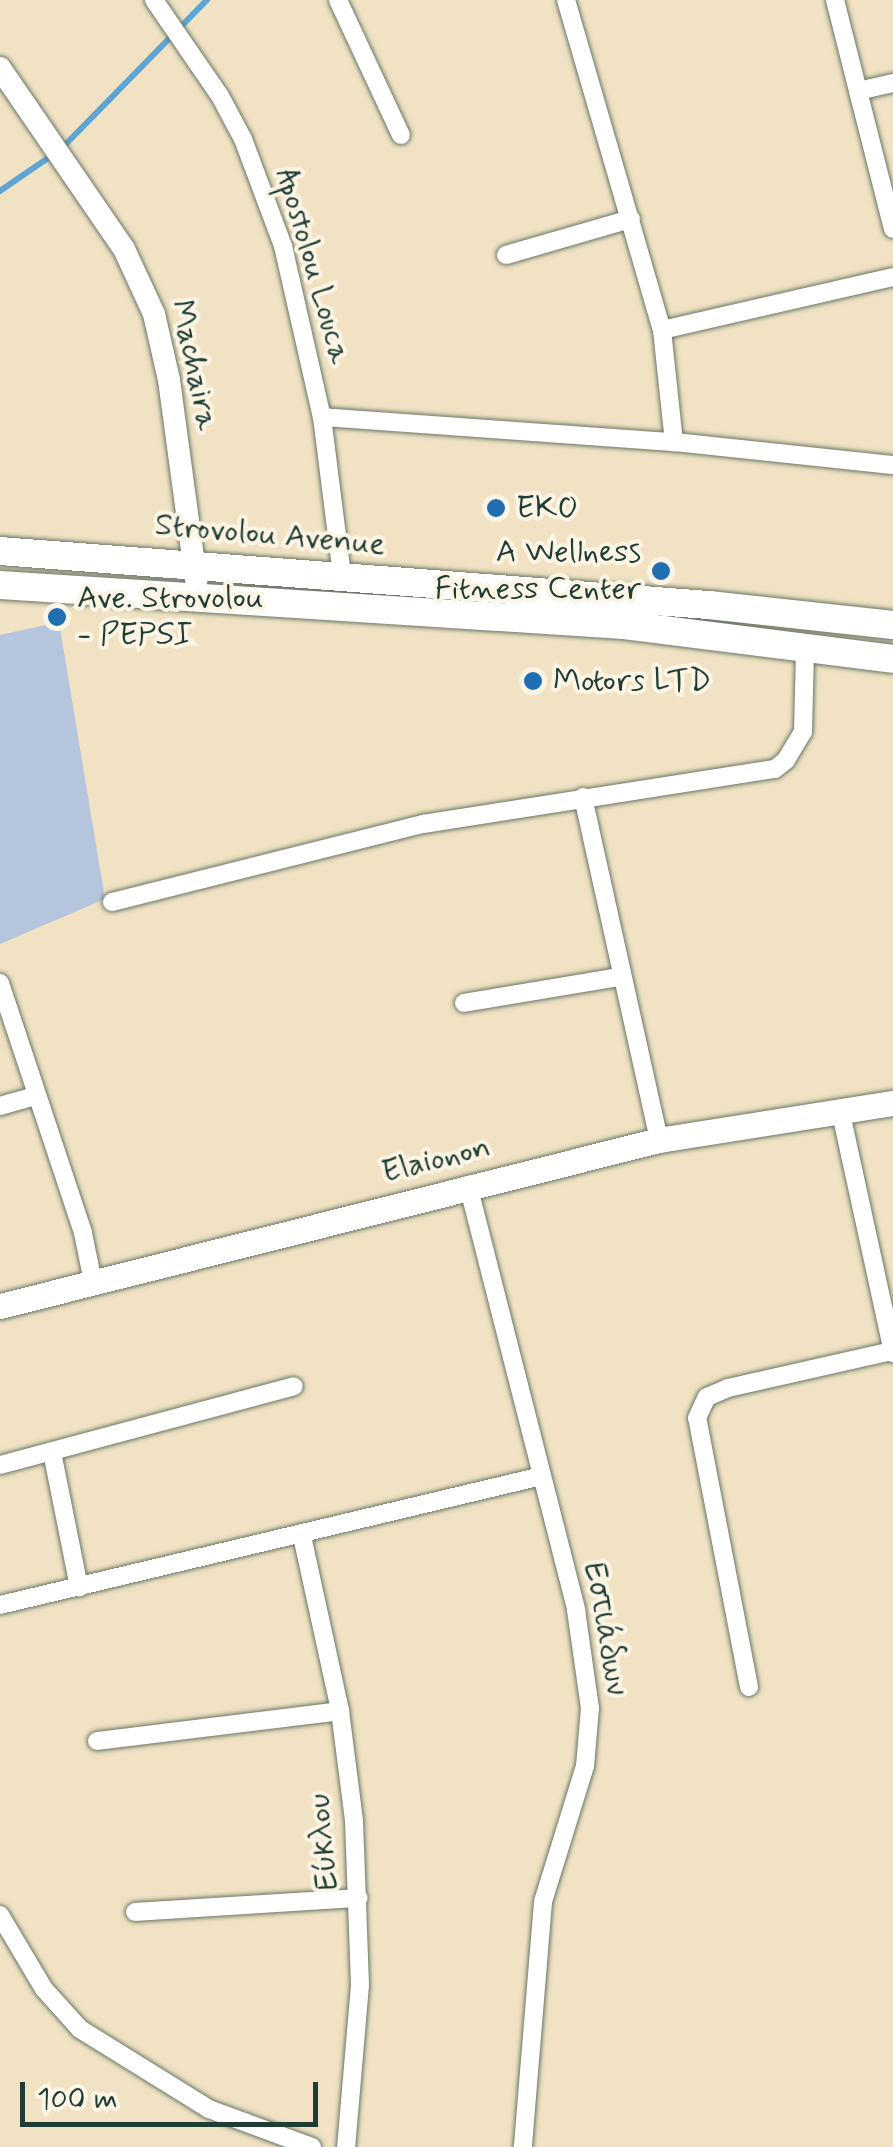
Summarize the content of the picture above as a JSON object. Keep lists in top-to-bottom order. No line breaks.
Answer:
{"streets":{"main road":["Strovolou Avenue","Elaionon"],"street":["Apostolou Louca","Machaira","Εστιάδων","Εύκλου"]},"crossings":[["Apostolou Louca","Strovolou Avenue"],["Machaira","Strovolou Avenue"],["Elaionon","Εστιάδων"]],"places":["EKO","A Wellness Fitness Center","Ave. Strovolou - PEPSI","Motors LTD"],"scale_bar":"100 m"}
